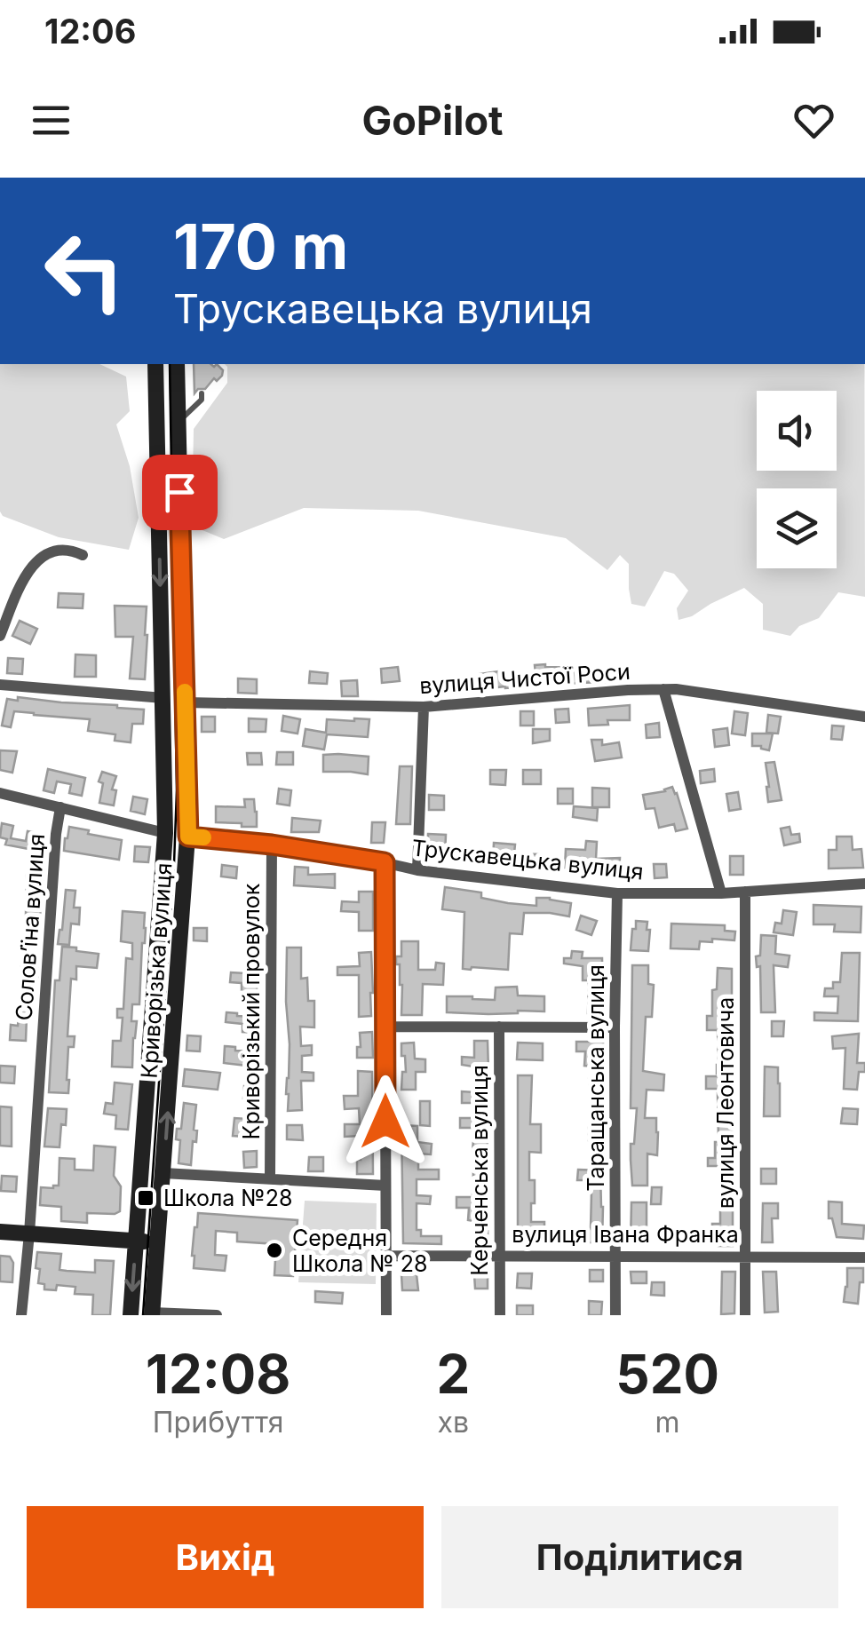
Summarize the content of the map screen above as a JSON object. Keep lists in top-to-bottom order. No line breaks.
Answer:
{"streets":{"main road":["Криворізька вулиця"],"street":["вулиця Чистої Роси","Трускавецька вулиця","Соловʼїна вулиця","Криворізький провулок","Таращанська вулиця","вулиця Леонтовича","Керченська вулиця","вулиця Івана Франка"]},"crossings":[["вулиця Чистої Роси","Криворізька вулиця"],["Трускавецька вулиця","Криворізька вулиця"],["Трускавецька вулиця","Криворізький провулок"],["Трускавецька вулиця","Таращанська вулиця"],["Трускавецька вулиця","вулиця Леонтовича"],["Таращанська вулиця","вулиця Івана Франка"],["вулиця Леонтовича","вулиця Івана Франка"],["Керченська вулиця","вулиця Івана Франка"]],"places":{"transit":["Школа №28"],"other":["Середня Школа № 28"]},"page":{"status":"12:06","header":"GoPilot","turn":["170 m","Трускавецька вулиця"],"eta":["12:08","Прибуття","2","хв","520","m"],"buttons":["Вихід","Поділитися"]}}
